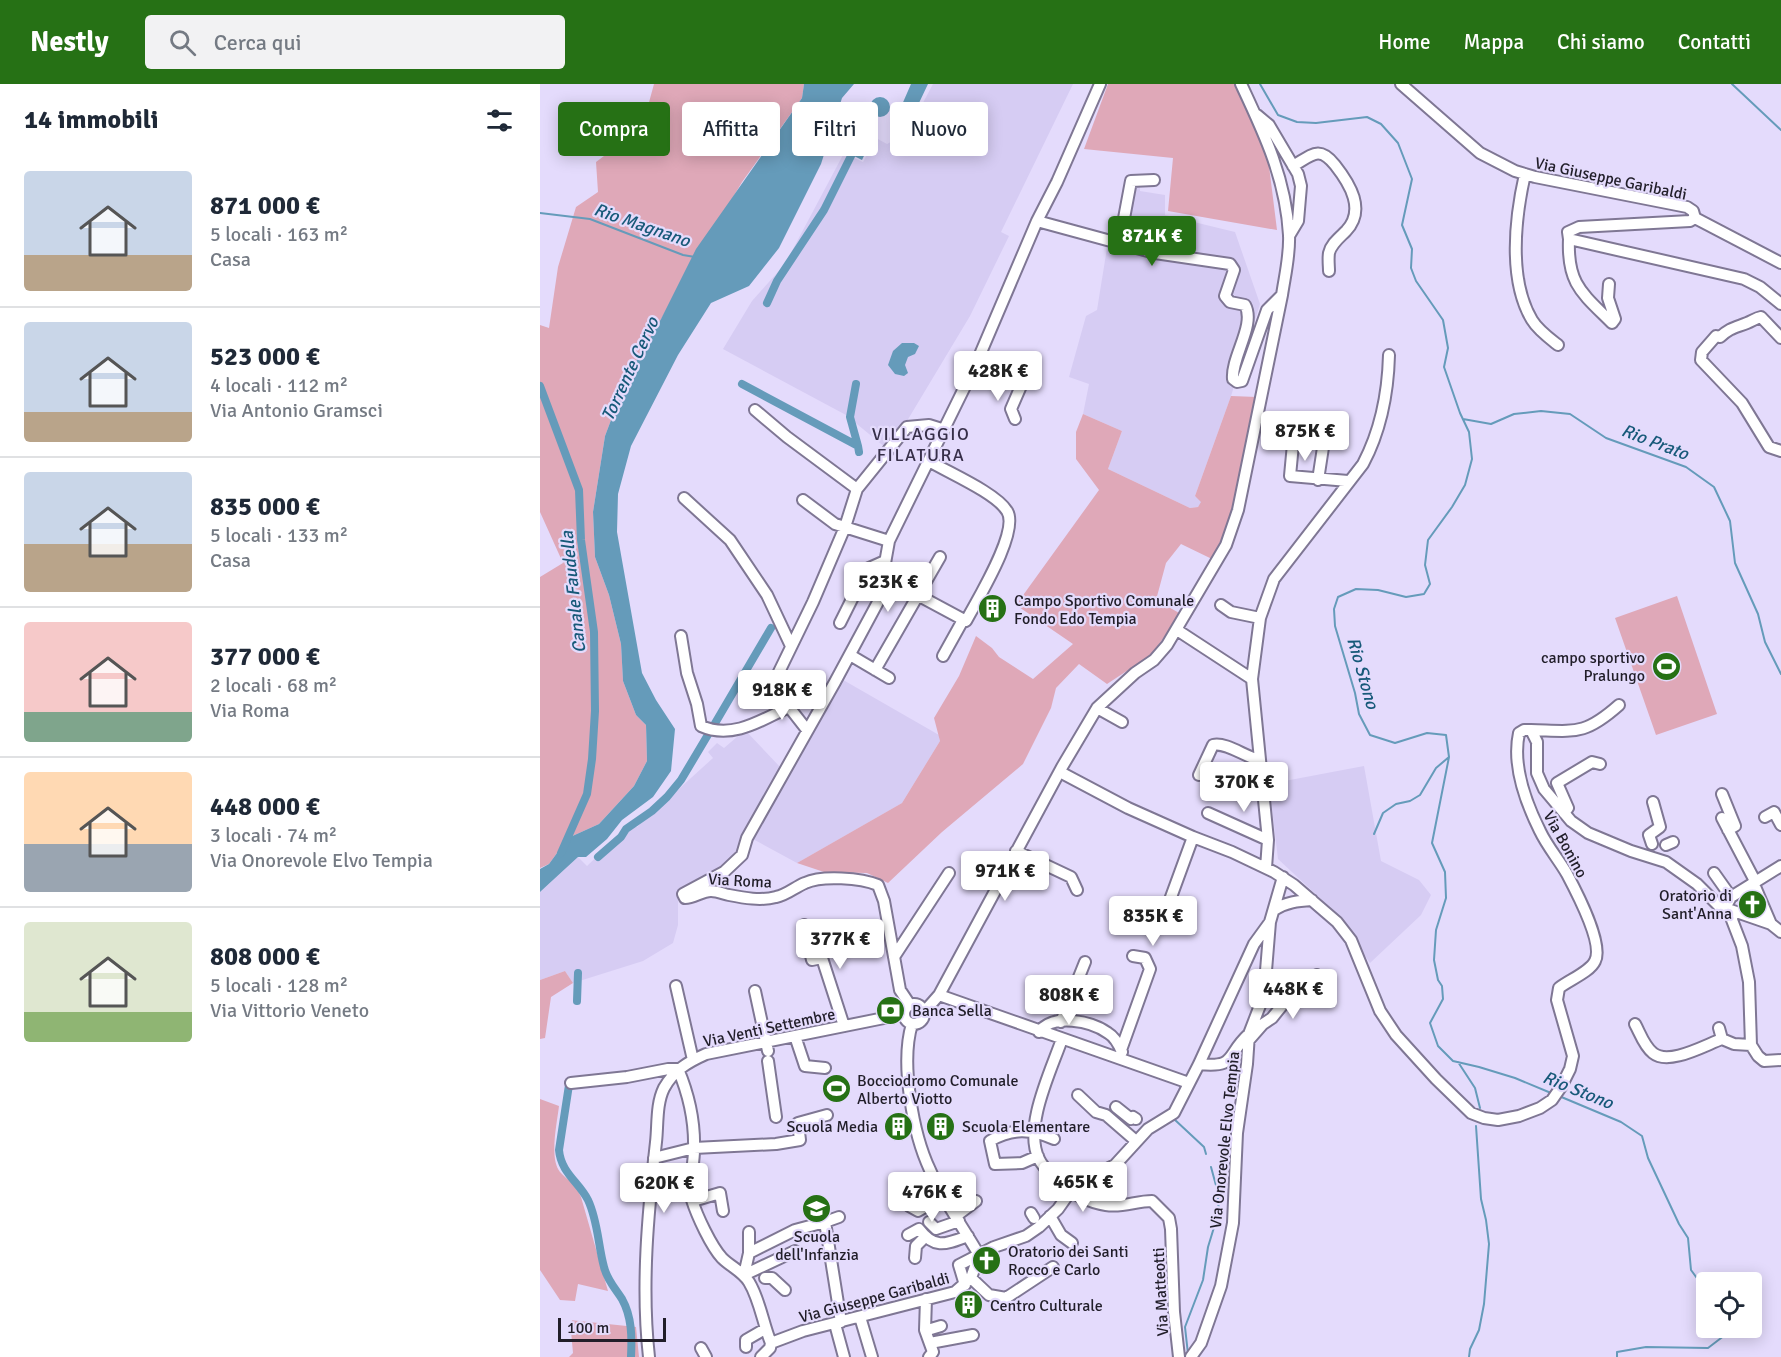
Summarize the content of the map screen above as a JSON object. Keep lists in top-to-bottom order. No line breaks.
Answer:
{"streets":{"street":["Via Giuseppe Garibaldi","Via Bonino","Via Roma","Via Venti Settembre","Via Onorevole Elvo Tempia","Via Matteotti"]},"crossings":[["Via Roma","Via Venti Settembre"]],"districts":["VILLAGGIO FILATURA"],"water":["Rio Magnano","Torrente Cervo","Rio Prato","Canale Faudella","Rio Stono"],"places":{"building":["Campo Sportivo Comunale Fondo Edo Tempia","Scuola Media","Scuola Elementare","Centro Culturale"],"sports":["campo sportivo Pralungo","Bocciodromo Comunale Alberto Viotto"],"church":["Oratorio di Sant'Anna","Oratorio dei Santi Rocco e Carlo"],"bank":["Banca Sella"],"school or university":["Scuola dell'Infanzia"]},"scale_bar":"100 m","page":{"header":"Nestly","search":"Cerca qui","nav":["Home","Mappa","Chi siamo","Contatti"],"heading":"14 immobili","chip":["Compra","Affitta","Filtri","Nuovo"],"list":[{"name":"871 000 €","note":"5 locali · 163 m² · Casa"},{"name":"523 000 €","note":"4 locali · 112 m² · Via Antonio Gramsci"},{"name":"835 000 €","note":"5 locali · 133 m² · Casa"},{"name":"377 000 €","note":"2 locali · 68 m² · Via Roma"},{"name":"448 000 €","note":"3 locali · 74 m² · Via Onorevole Elvo Tempia"},{"name":"808 000 €","note":"5 locali · 128 m² · Via Vittorio Veneto"}],"price":["871K €","428K €","875K €","523K €","918K €","370K €","971K €","835K €","377K €","448K €","808K €","465K €","620K €","476K €"],"scale":"100 m"}}
